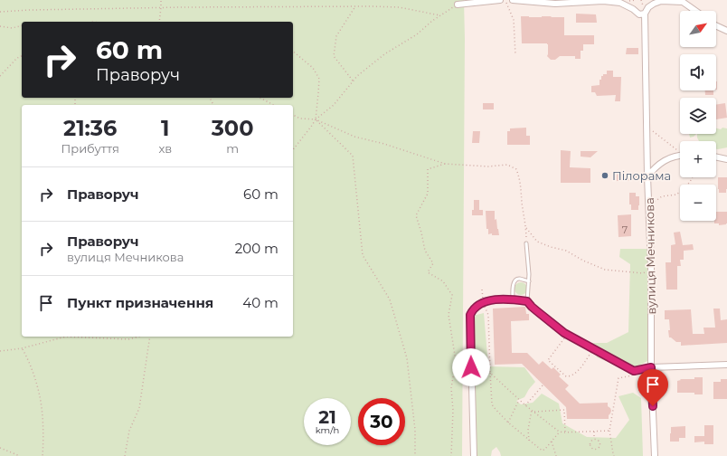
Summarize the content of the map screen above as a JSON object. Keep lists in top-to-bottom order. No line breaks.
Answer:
{"streets":{"street":["вулиця Мечникова"]},"places":["Пілорама"],"house_numbers":["7"],"north":"top right","page":{"map_buttons":["+","−"],"turn":["60 m","Праворуч"],"eta":["21:36","Прибуття","1","хв","300","m"],"list":[{"name":"Праворуч","value":"60 m"},{"name":"Праворуч","note":"вулиця Мечникова","value":"200 m"},{"name":"Пункт призначення","value":"40 m"}],"speed":"21 km/h","limit":"30"}}
